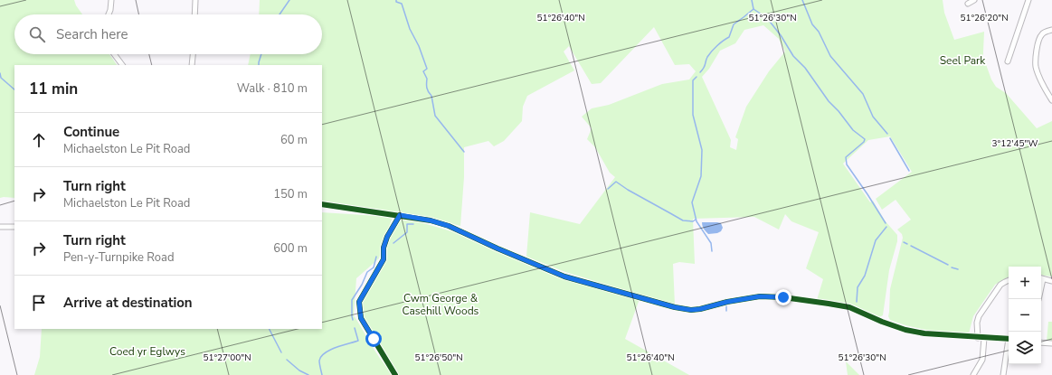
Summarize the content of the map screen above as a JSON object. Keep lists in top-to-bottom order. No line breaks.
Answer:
{"parks":["Seel Park","Cwm George & Casehill Woods","Coed yr Eglwys"],"page":{"search":"Search here","heading":["11 min","Walk · 810 m"],"list":[["Continue","Michaelston Le Pit Road","60 m"],["Turn right","Michaelston Le Pit Road","150 m"],["Turn right","Pen-y-Turnpike Road","600 m"],"Arrive at destination"],"map_buttons":["+","−"]},"coordinates":["51°26'40\"N","51°26'30\"N","51°26'20\"N","3°12'45\"W","51°27'00\"N","51°26'50\"N"]}
